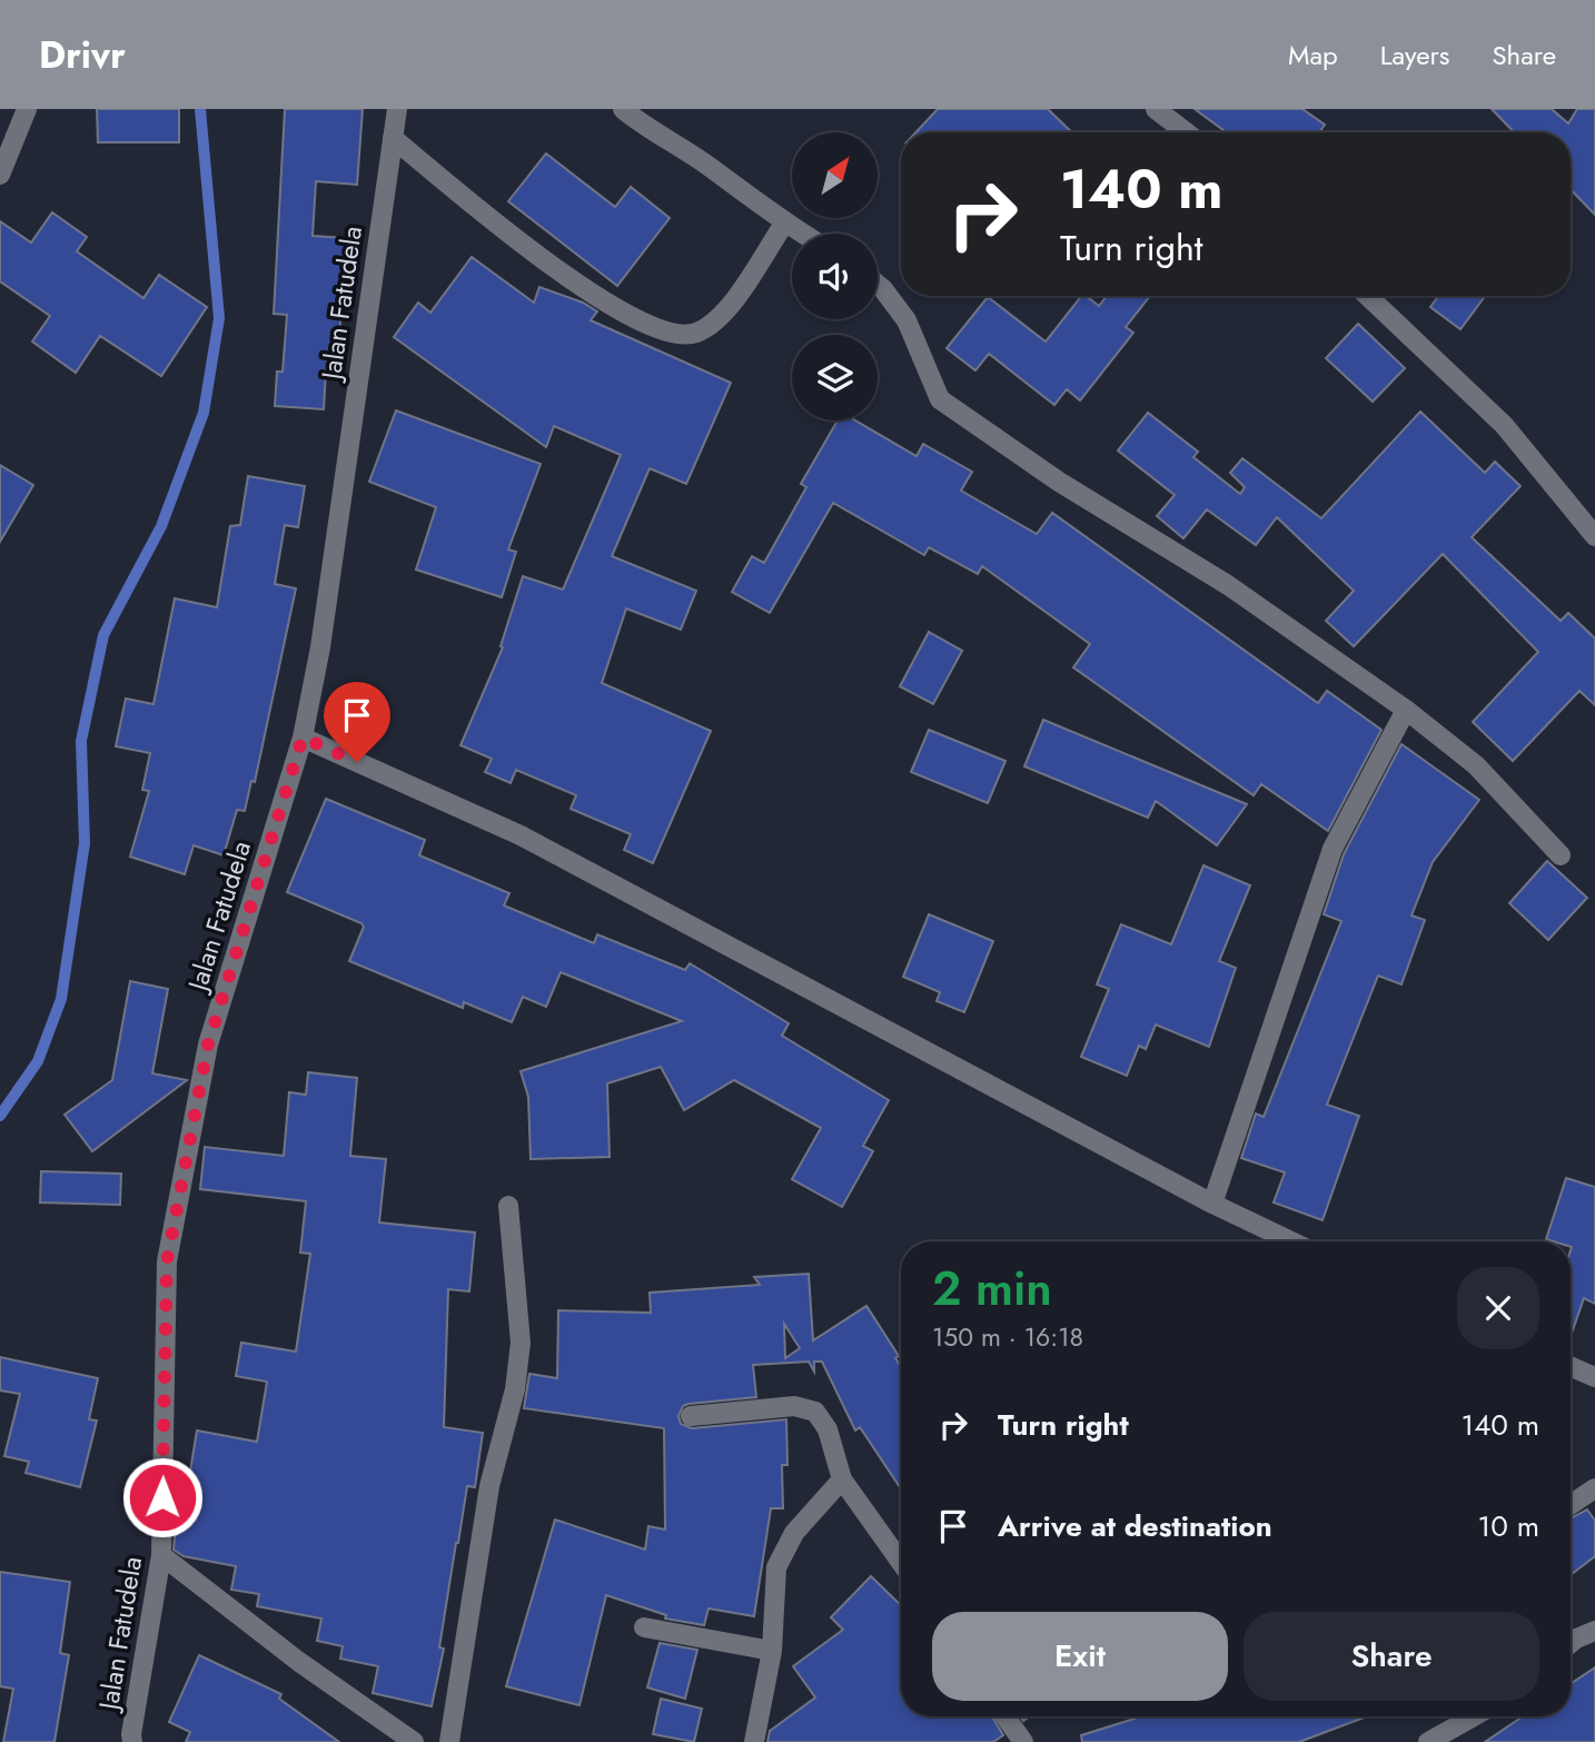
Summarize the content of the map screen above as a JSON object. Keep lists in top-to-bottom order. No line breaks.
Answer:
{"streets":{"street":["Jalan Fatudela"]},"north":"top right","page":{"header":"Drivr","nav":["Map","Layers","Share"],"turn":["140 m","Turn right"],"heading":["2 min","150 m · 16:18"],"list":[{"name":"Turn right","value":"140 m"},{"name":"Arrive at destination","value":"10 m"}],"buttons":["Exit","Share"]}}
